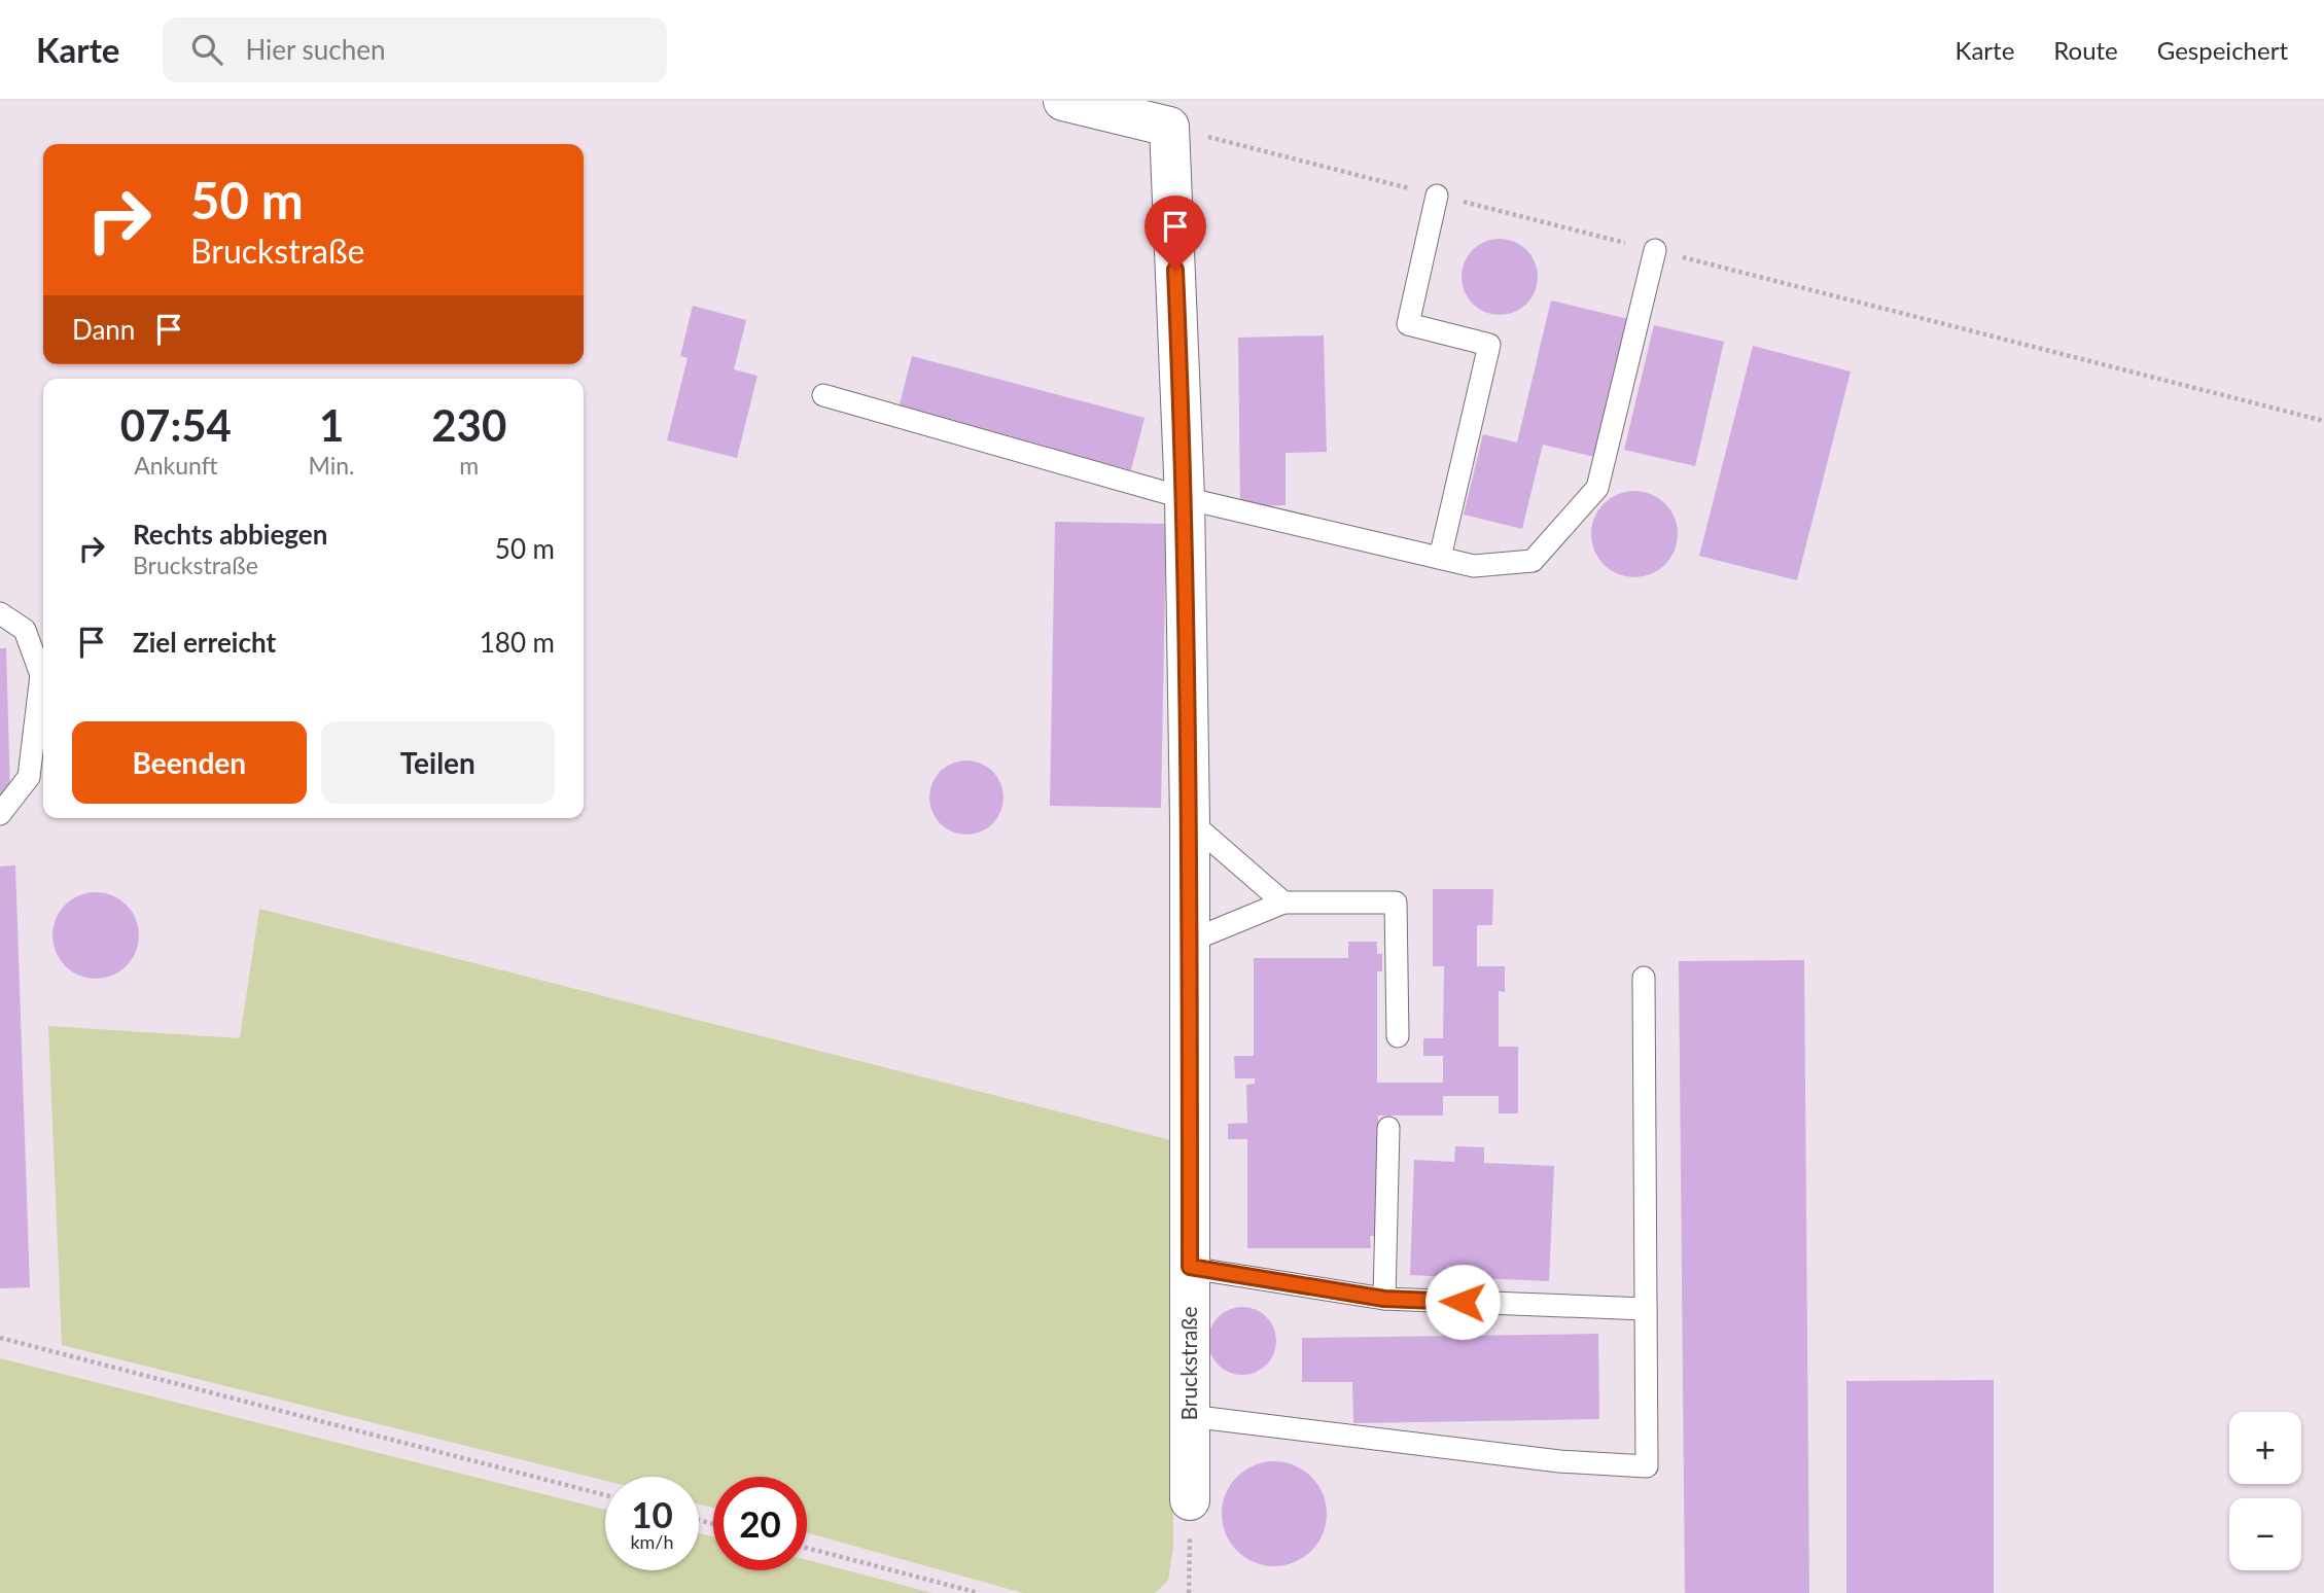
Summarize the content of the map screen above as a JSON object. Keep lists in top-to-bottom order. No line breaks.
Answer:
{"streets":{"street":["Bruckstraße"]},"page":{"header":"Karte","search":"Hier suchen","nav":["Karte","Route","Gespeichert"],"turn":["50 m","Bruckstraße"],"then":"Dann","eta":["07:54","Ankunft","1","Min.","230","m"],"list":[{"name":"Rechts abbiegen","note":"Bruckstraße","value":"50 m"},{"name":"Ziel erreicht","value":"180 m"}],"buttons":["Beenden","Teilen"],"map_buttons":["+","−"],"speed":"10 km/h","limit":"20"}}
